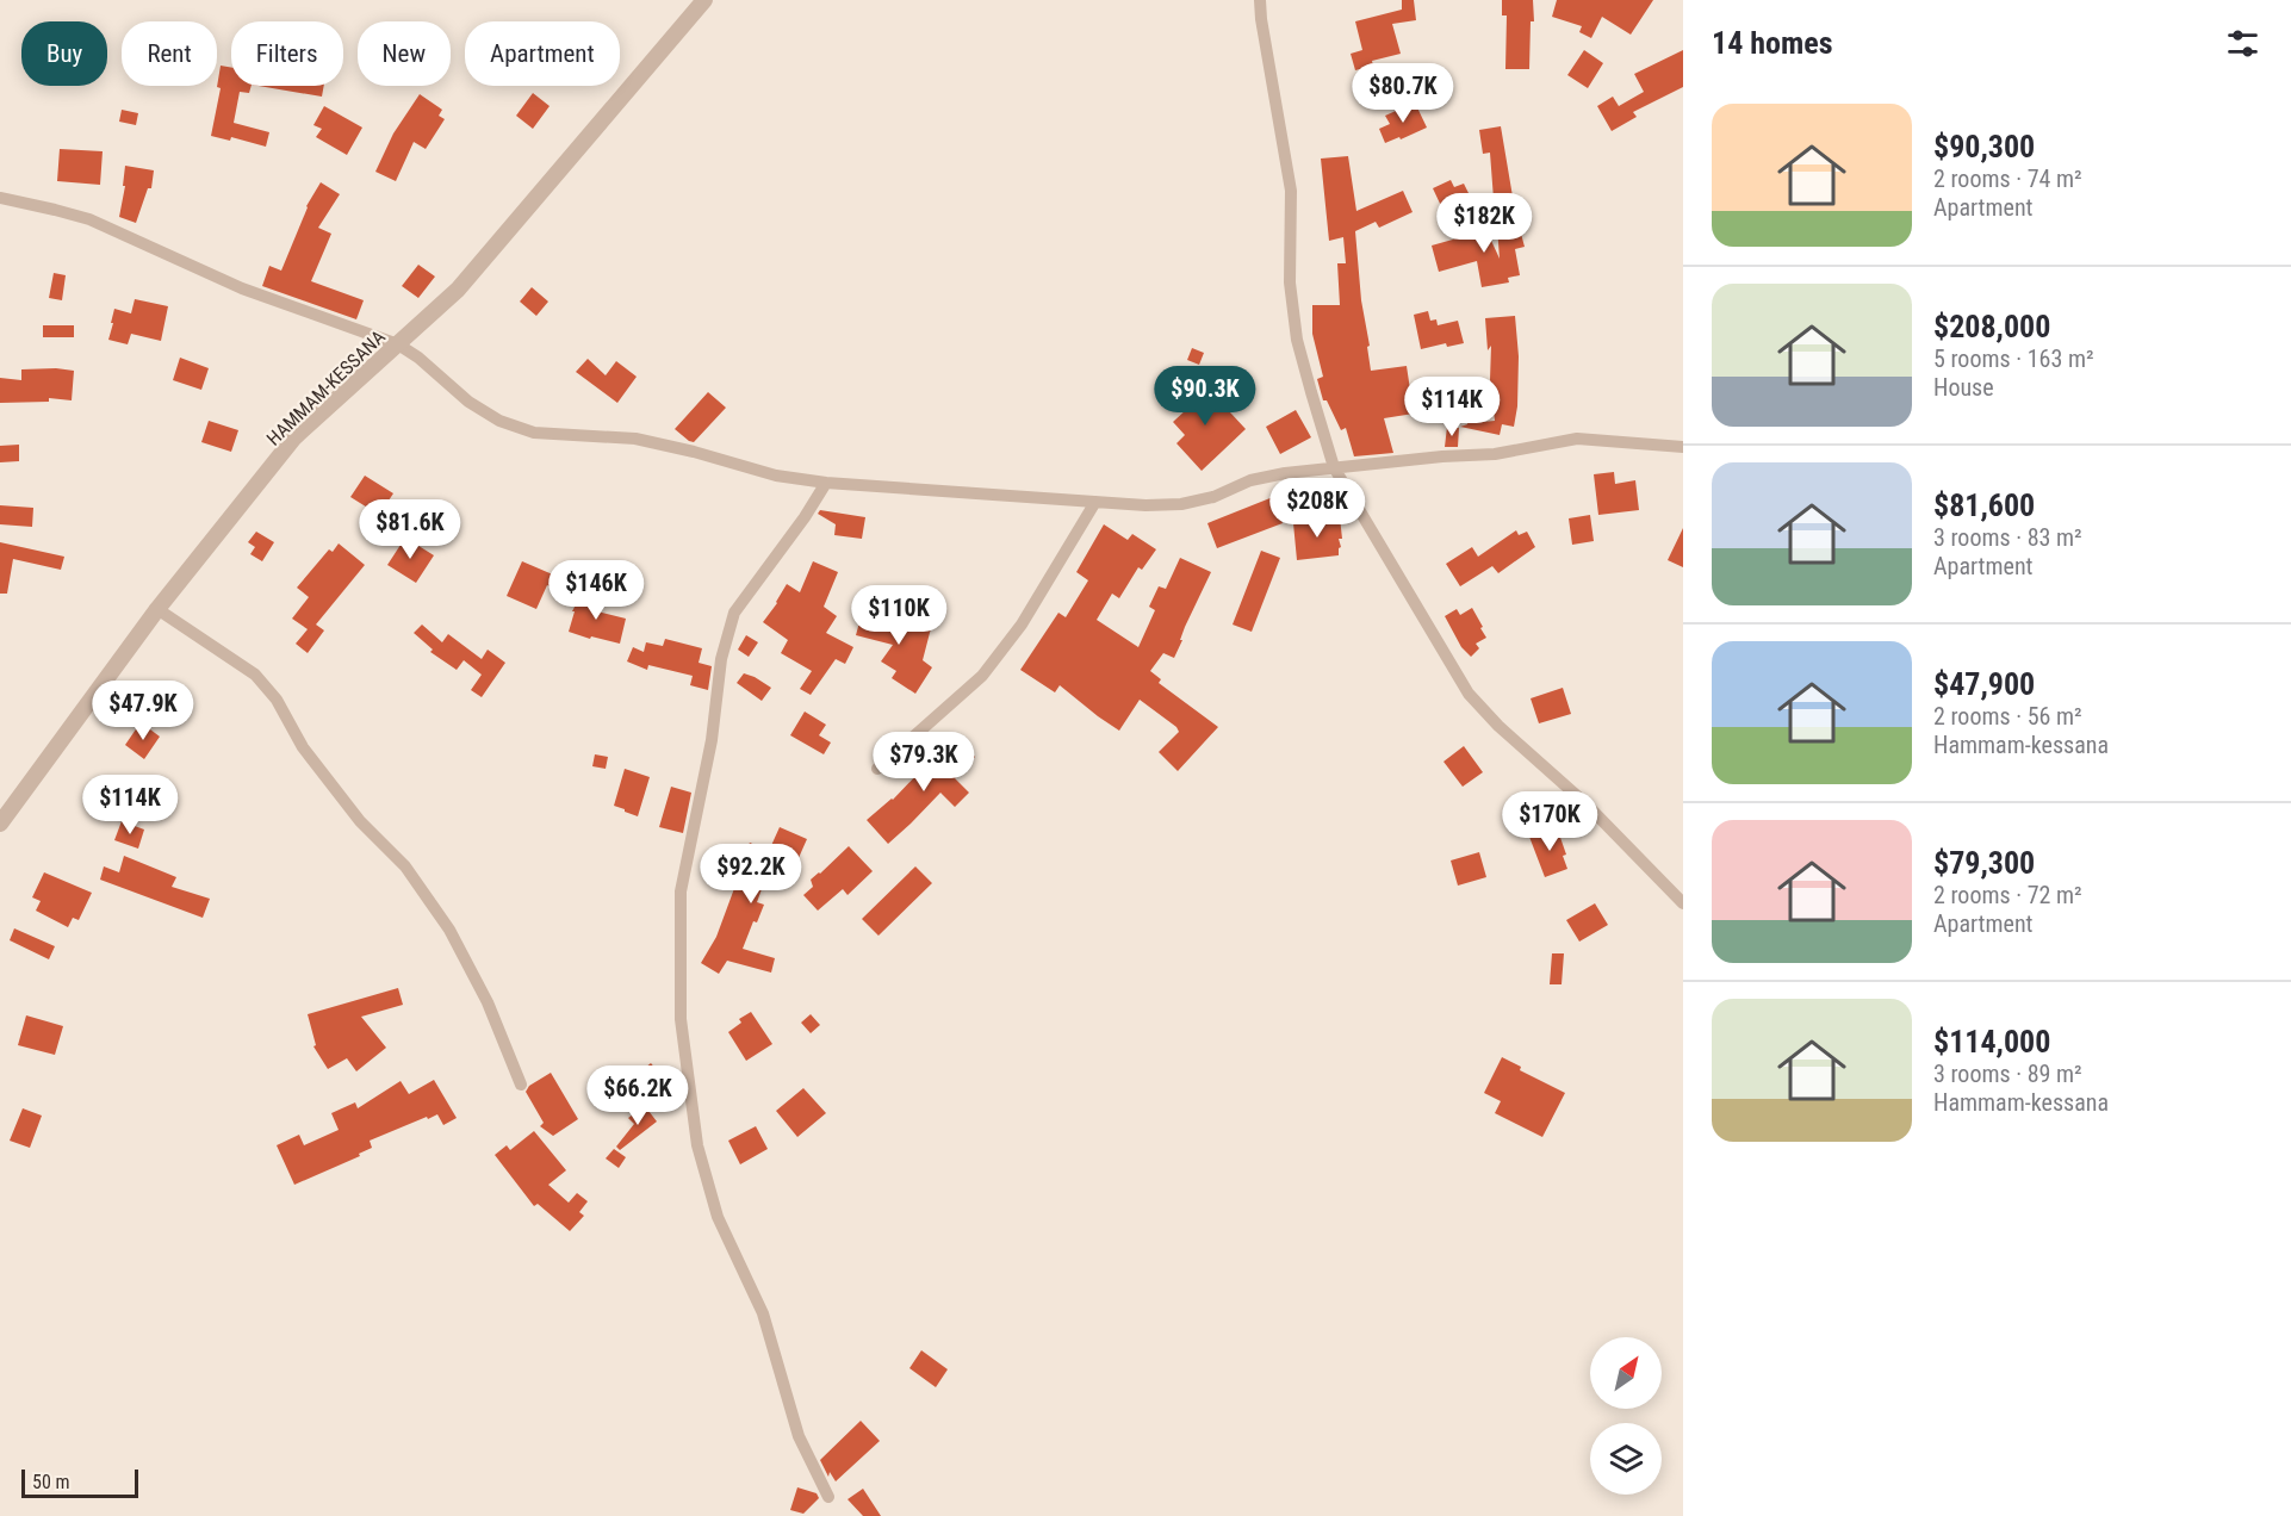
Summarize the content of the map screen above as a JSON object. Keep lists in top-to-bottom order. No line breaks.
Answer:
{"streets":{"street":["HAMMAM-KESSANA"]},"scale_bar":"50 m","north":"top right","page":{"heading":"14 homes","chip":["Buy","Rent","Filters","New","Apartment"],"price":["$80.7K","$182K","$90.3K","$114K","$208K","$81.6K","$146K","$110K","$47.9K","$79.3K","$114K","$170K","$92.2K","$66.2K"],"list":[{"name":"$90,300","note":"2 rooms · 74 m² · Apartment"},{"name":"$208,000","note":"5 rooms · 163 m² · House"},{"name":"$81,600","note":"3 rooms · 83 m² · Apartment"},{"name":"$47,900","note":"2 rooms · 56 m² · Hammam-kessana"},{"name":"$79,300","note":"2 rooms · 72 m² · Apartment"},{"name":"$114,000","note":"3 rooms · 89 m² · Hammam-kessana"}],"scale":"50 m"}}
